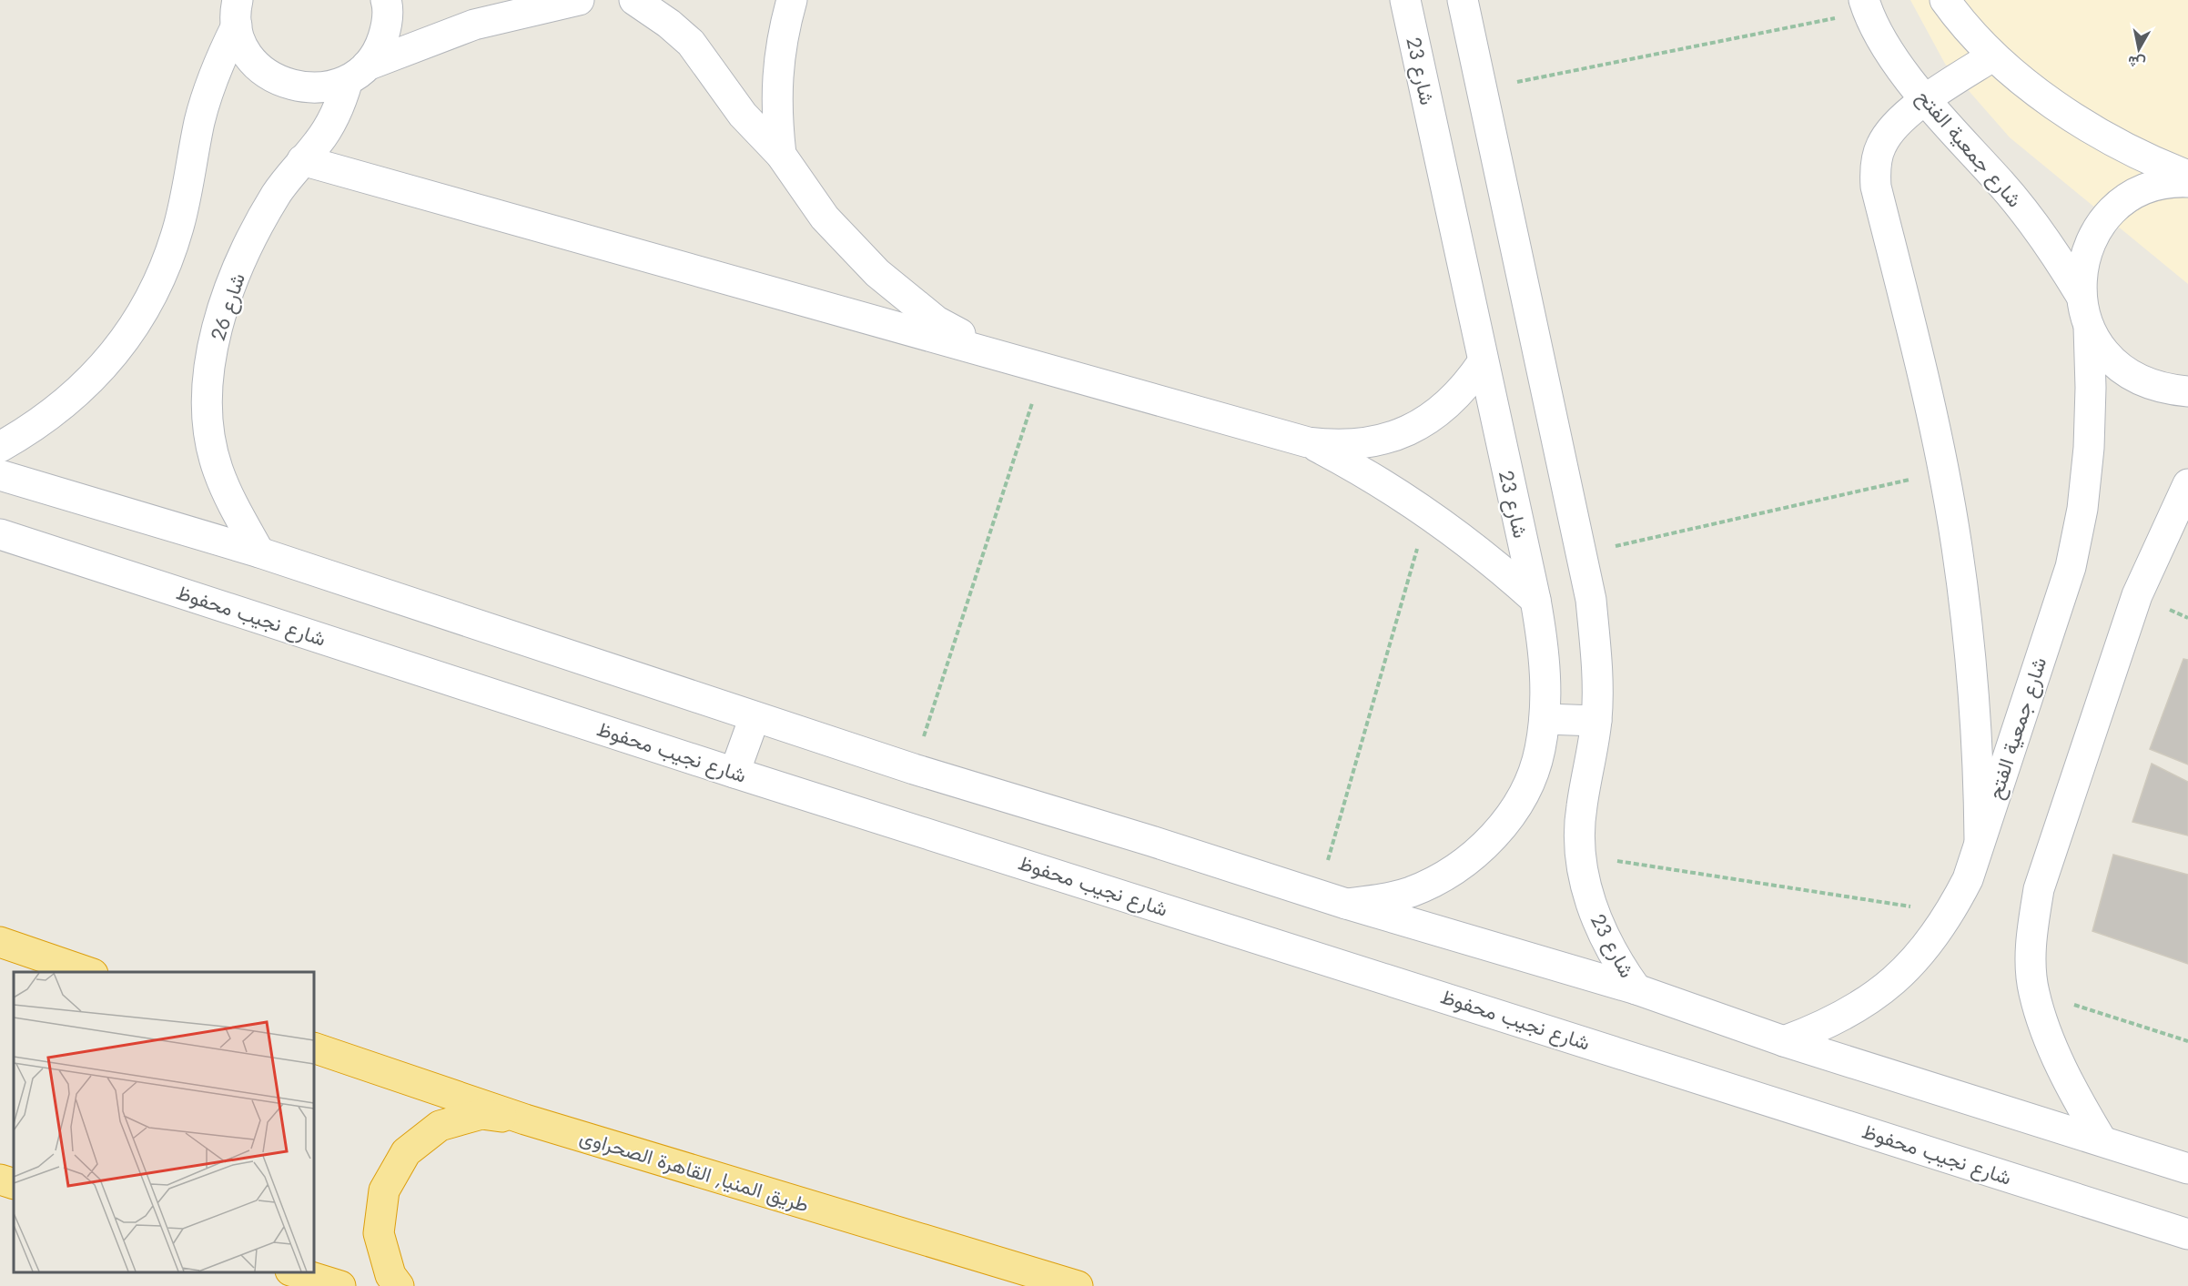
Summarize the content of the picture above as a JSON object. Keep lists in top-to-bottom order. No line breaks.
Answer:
{"streets":{"highway":["طريق المنيا, القاهرة الصحراوى"],"street":["شارع 23","شارع جمعية الفتح","شارع 26","شارع نجيب محفوظ"]},"north":"bottom"}
